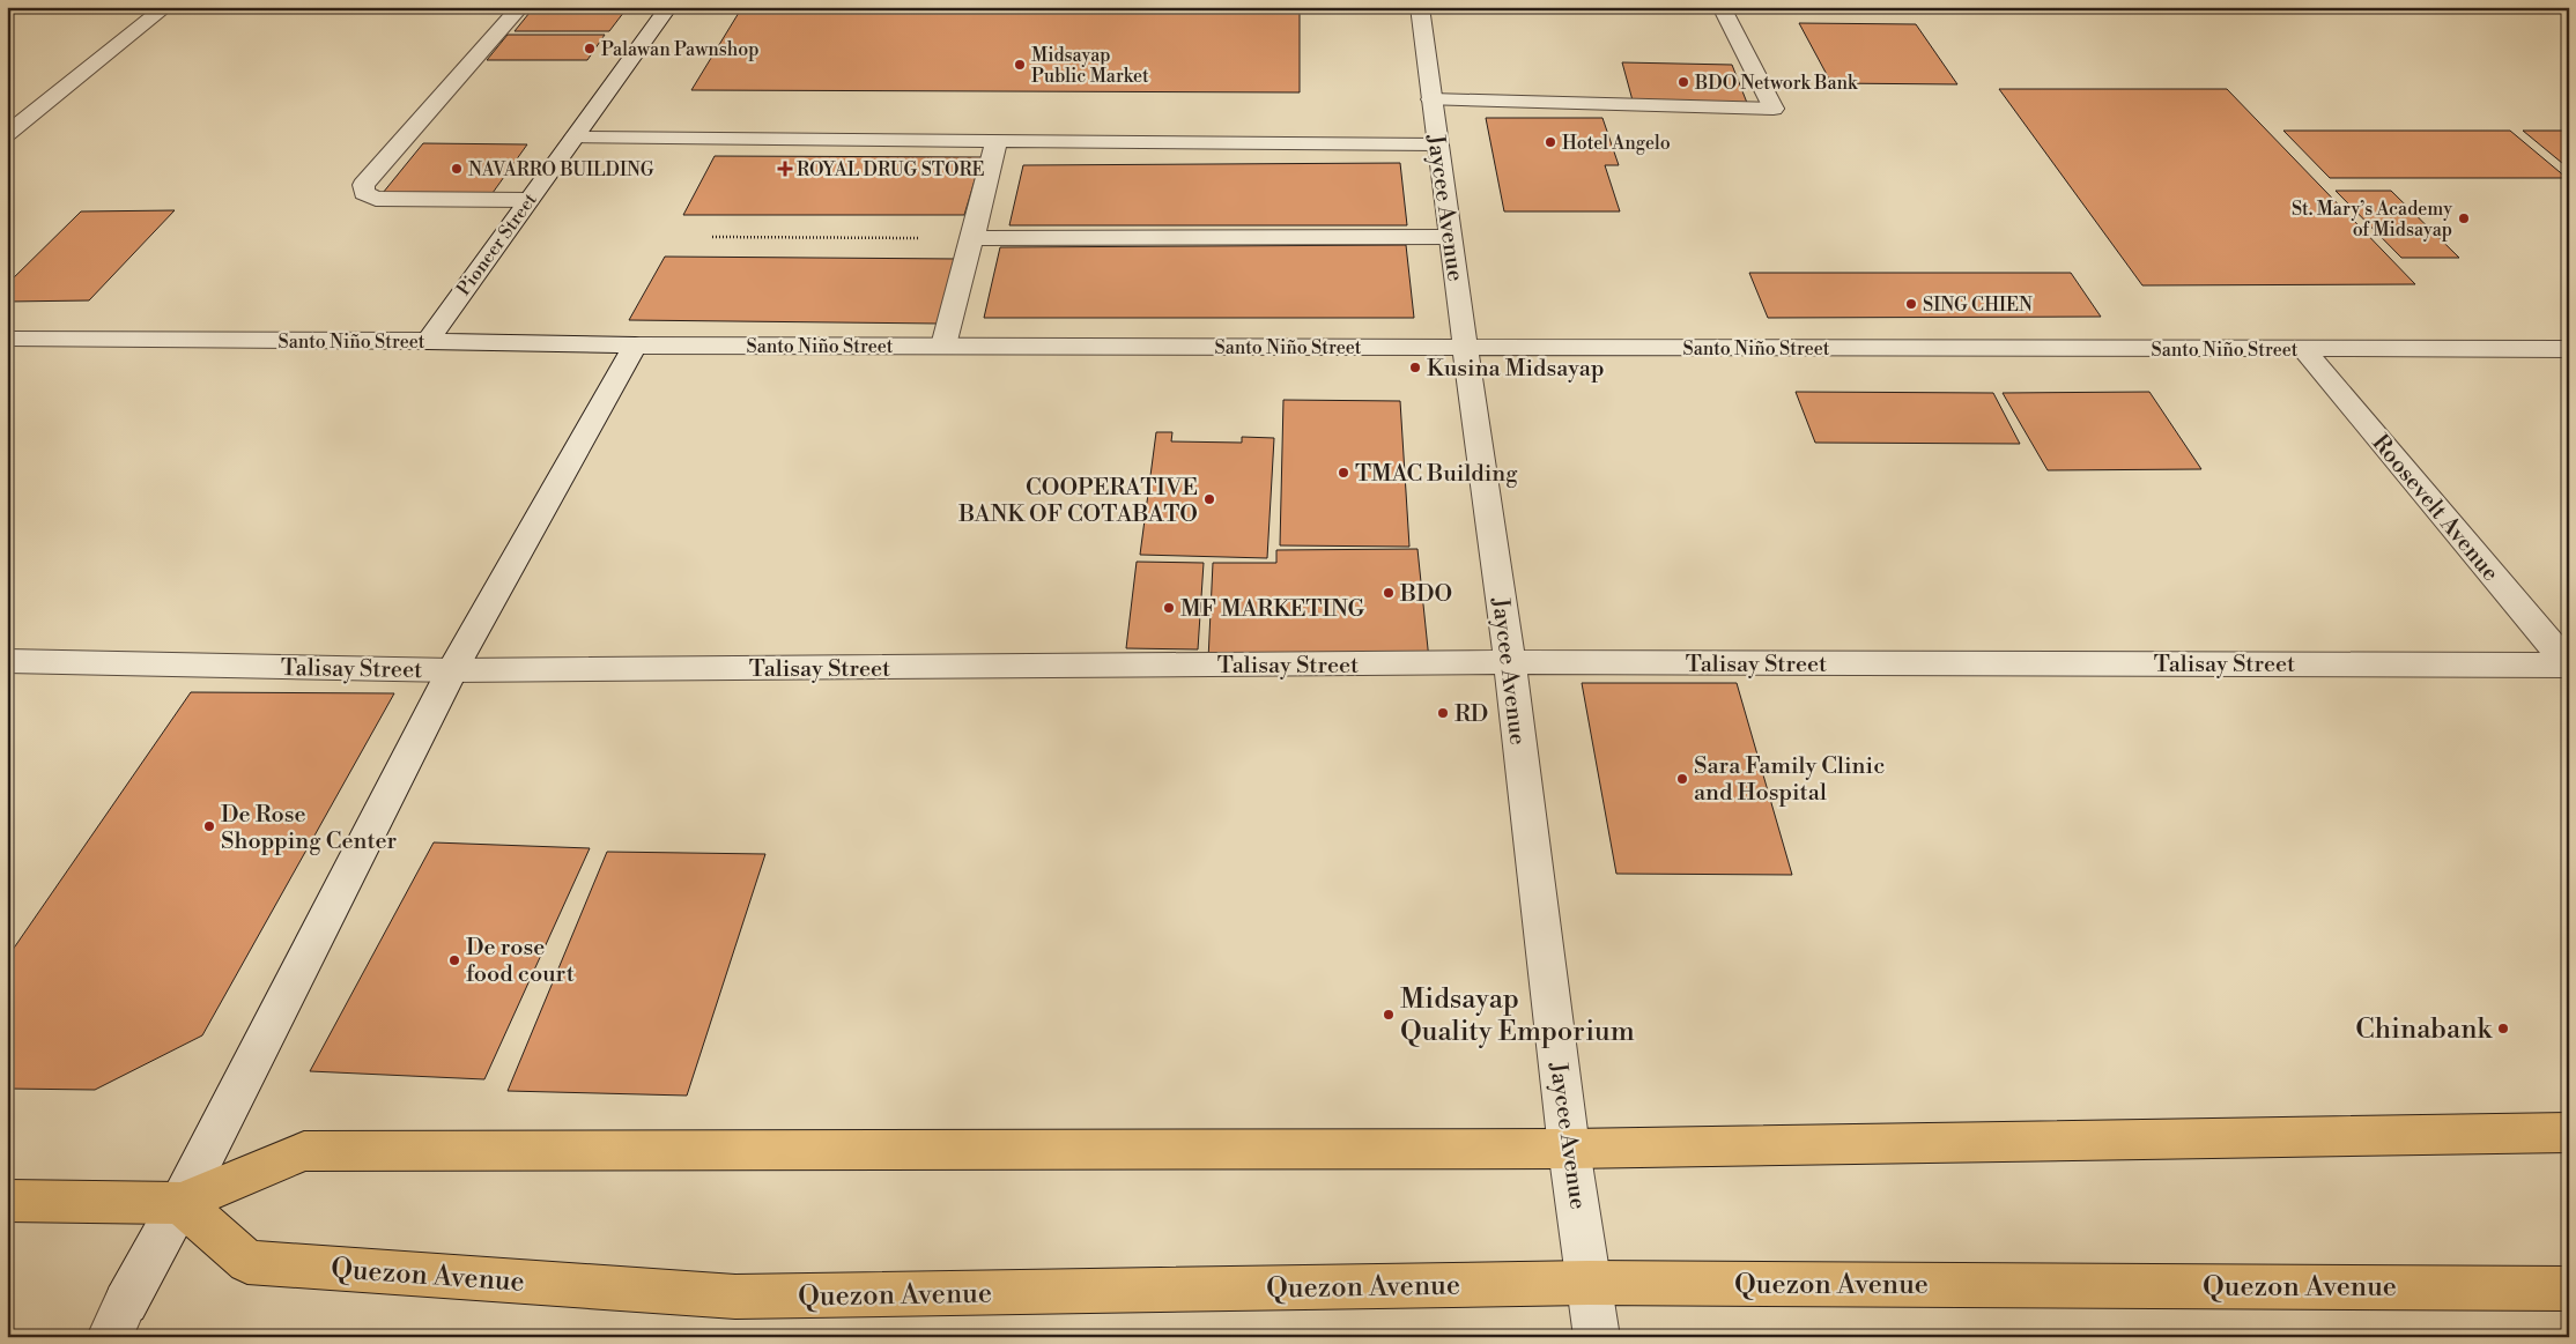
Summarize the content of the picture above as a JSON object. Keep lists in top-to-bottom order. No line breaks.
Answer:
{"streets":{"main road":["Quezon Avenue"],"street":["Jaycee Avenue","Pioneer Street","Santo Niño Street","Roosevelt Avenue","Talisay Street"]},"crossings":[["Jaycee Avenue","Santo Niño Street"],["Jaycee Avenue","Talisay Street"],["Jaycee Avenue","Quezon Avenue"],["Pioneer Street","Santo Niño Street"],["Santo Niño Street","Roosevelt Avenue"],["Roosevelt Avenue","Talisay Street"]],"places":{"other":["Palawan Pawnshop","Midsayap Public Market","BDO Network Bank","Hotel Angelo","NAVARRO BUILDING","St. Mary’s Academy of Midsayap","SING CHIEN","Kusina Midsayap","TMAC Building","COOPERATIVE BANK OF COTABATO","BDO","MF MARKETING","RD","Sara Family Clinic and Hospital","De Rose Shopping Center","De rose food court","Midsayap Quality Emporium","Chinabank"],"health":["ROYAL DRUG STORE"]}}
